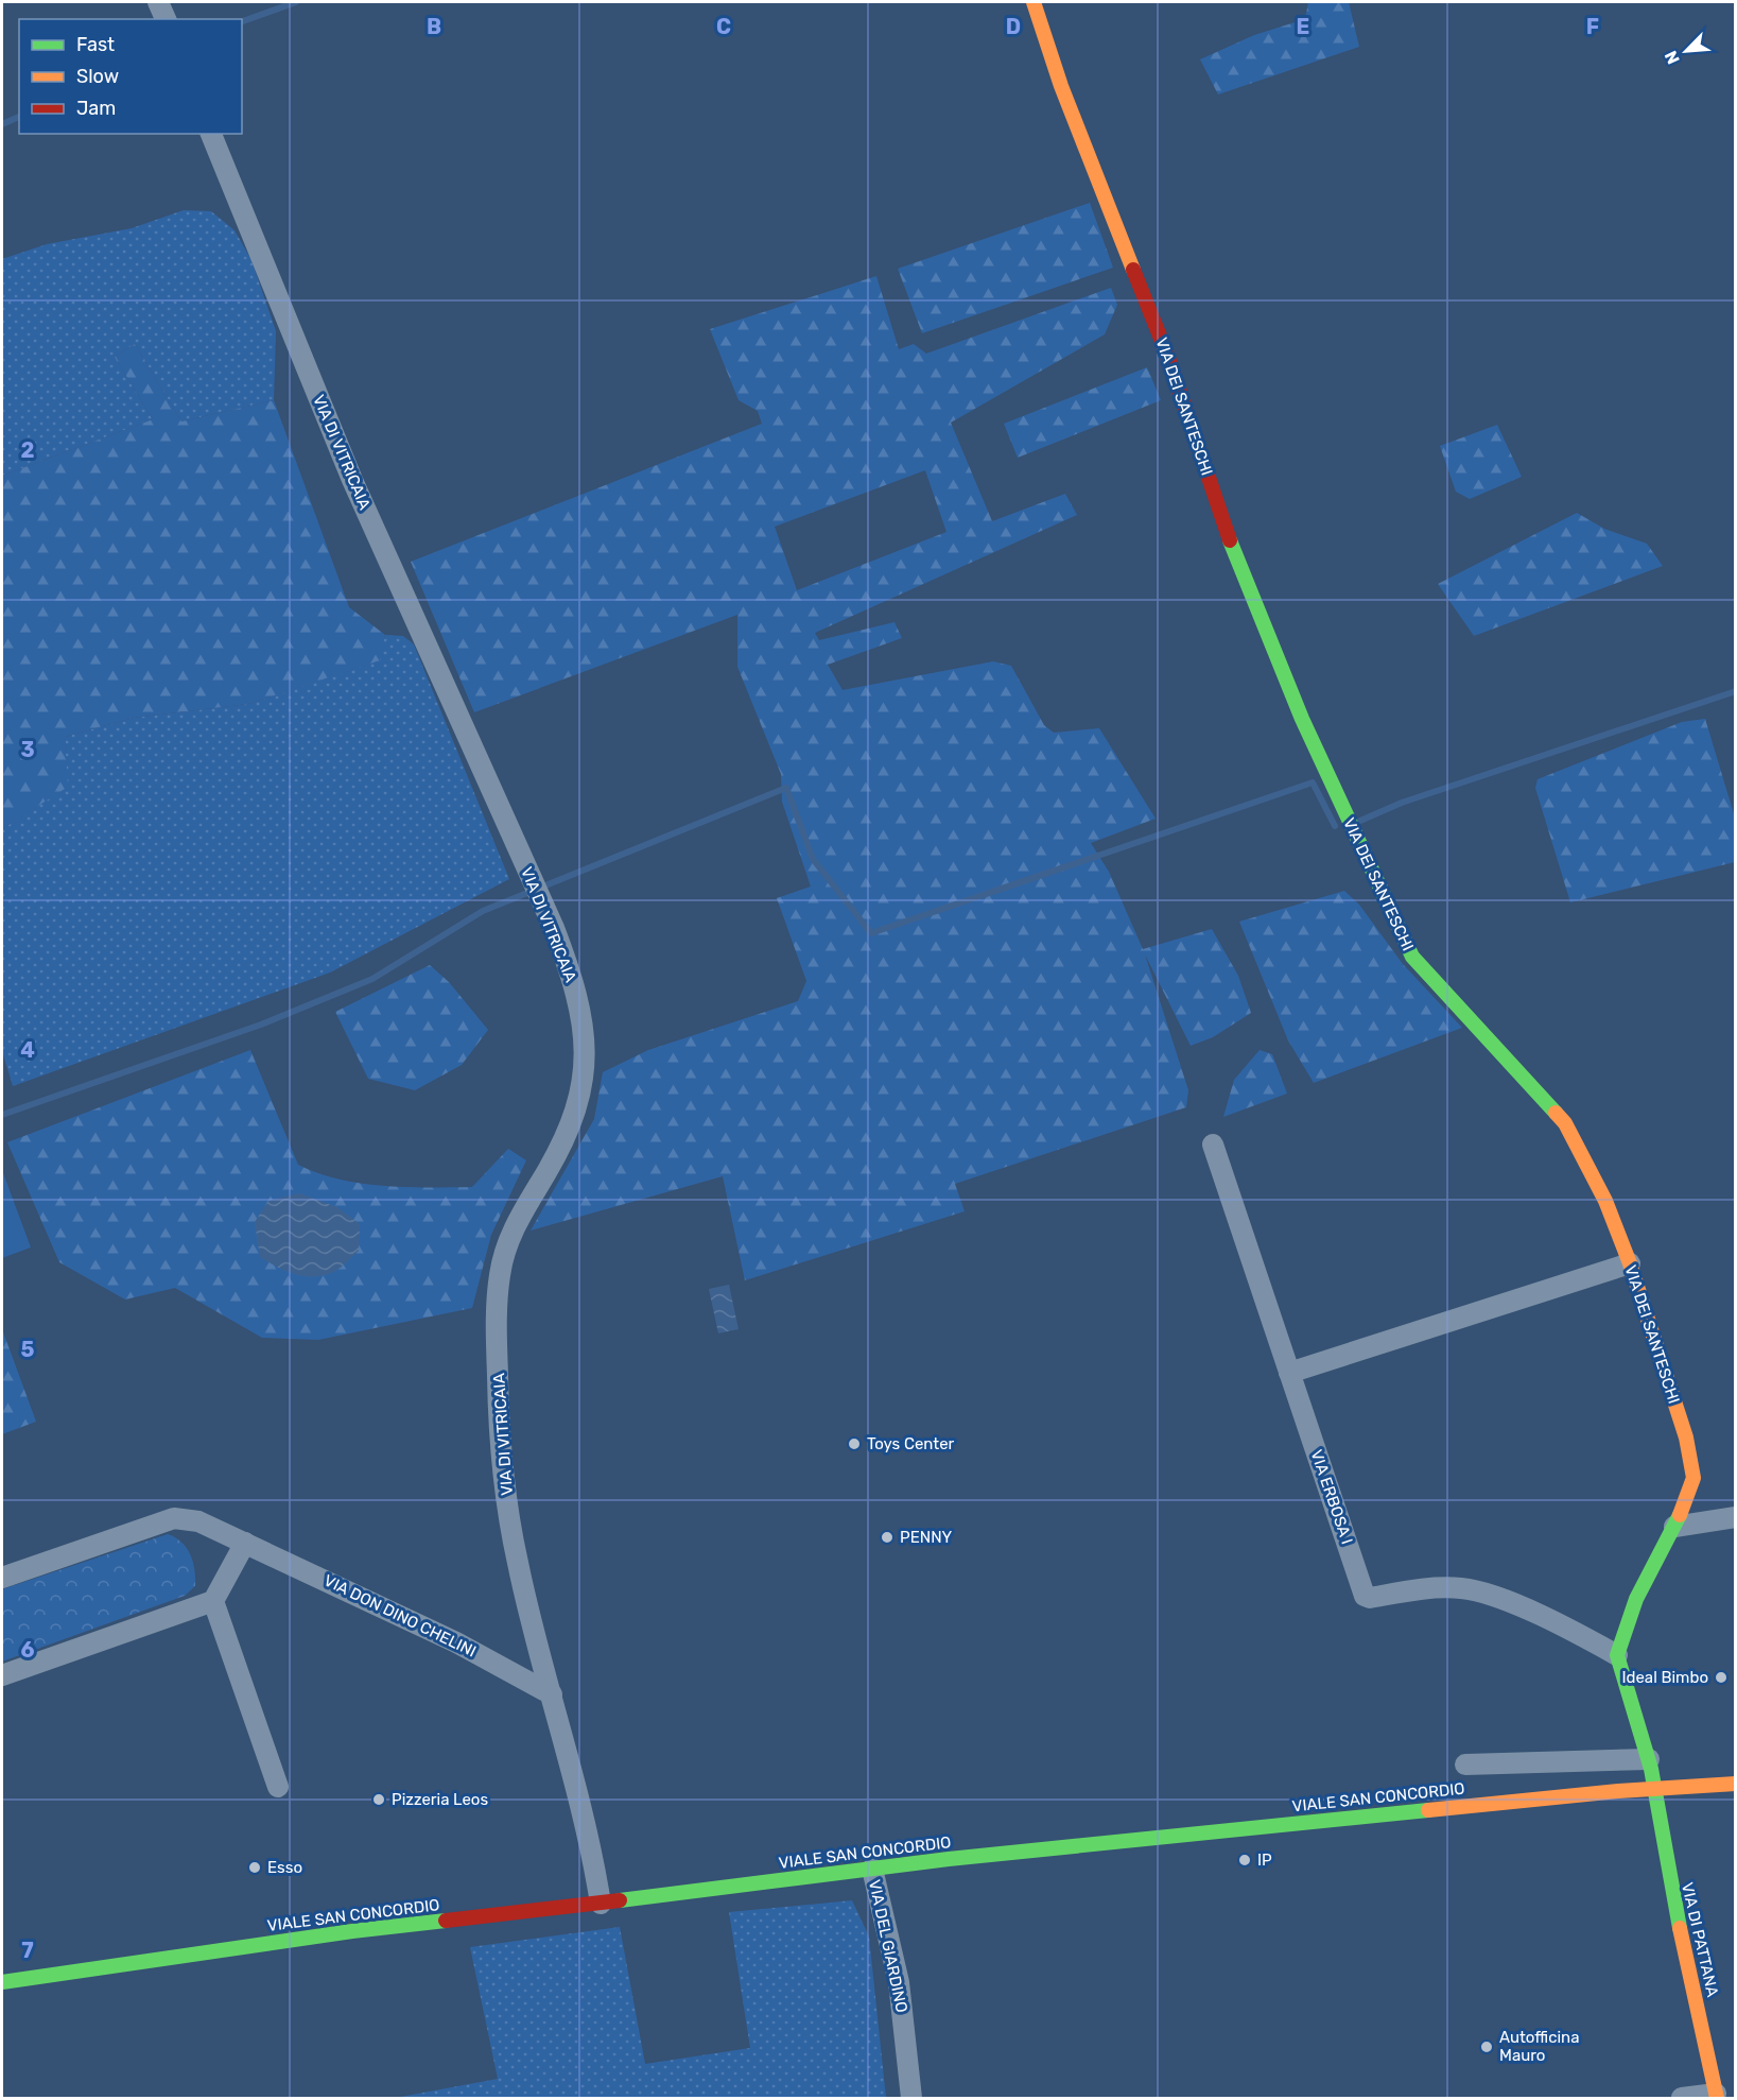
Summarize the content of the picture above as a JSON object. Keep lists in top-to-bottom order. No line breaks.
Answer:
{"streets":{"street":["VIA DEI SANTESCHI","VIA DI VITRICAIA","VIA ERBOSA I","VIA DON DINO CHELINI","VIALE SAN CONCORDIO","VIA DI PATTANA","VIA DEL GIARDINO"]},"crossings":[["VIA DEI SANTESCHI","VIA ERBOSA I"],["VIA DI VITRICAIA","VIA DON DINO CHELINI"],["VIA DI VITRICAIA","VIALE SAN CONCORDIO"],["VIALE SAN CONCORDIO","VIA DI PATTANA"],["VIALE SAN CONCORDIO","VIA DEL GIARDINO"]],"places":["Toys Center","PENNY","Ideal Bimbo","Pizzeria Leos","IP","Esso","Autofficina Mauro"],"legend":["Fast","Slow","Jam"],"north":"bottom left","grid":{"columns":["B","C","D","E","F"],"rows":["2","3","4","5","6","7"]}}
